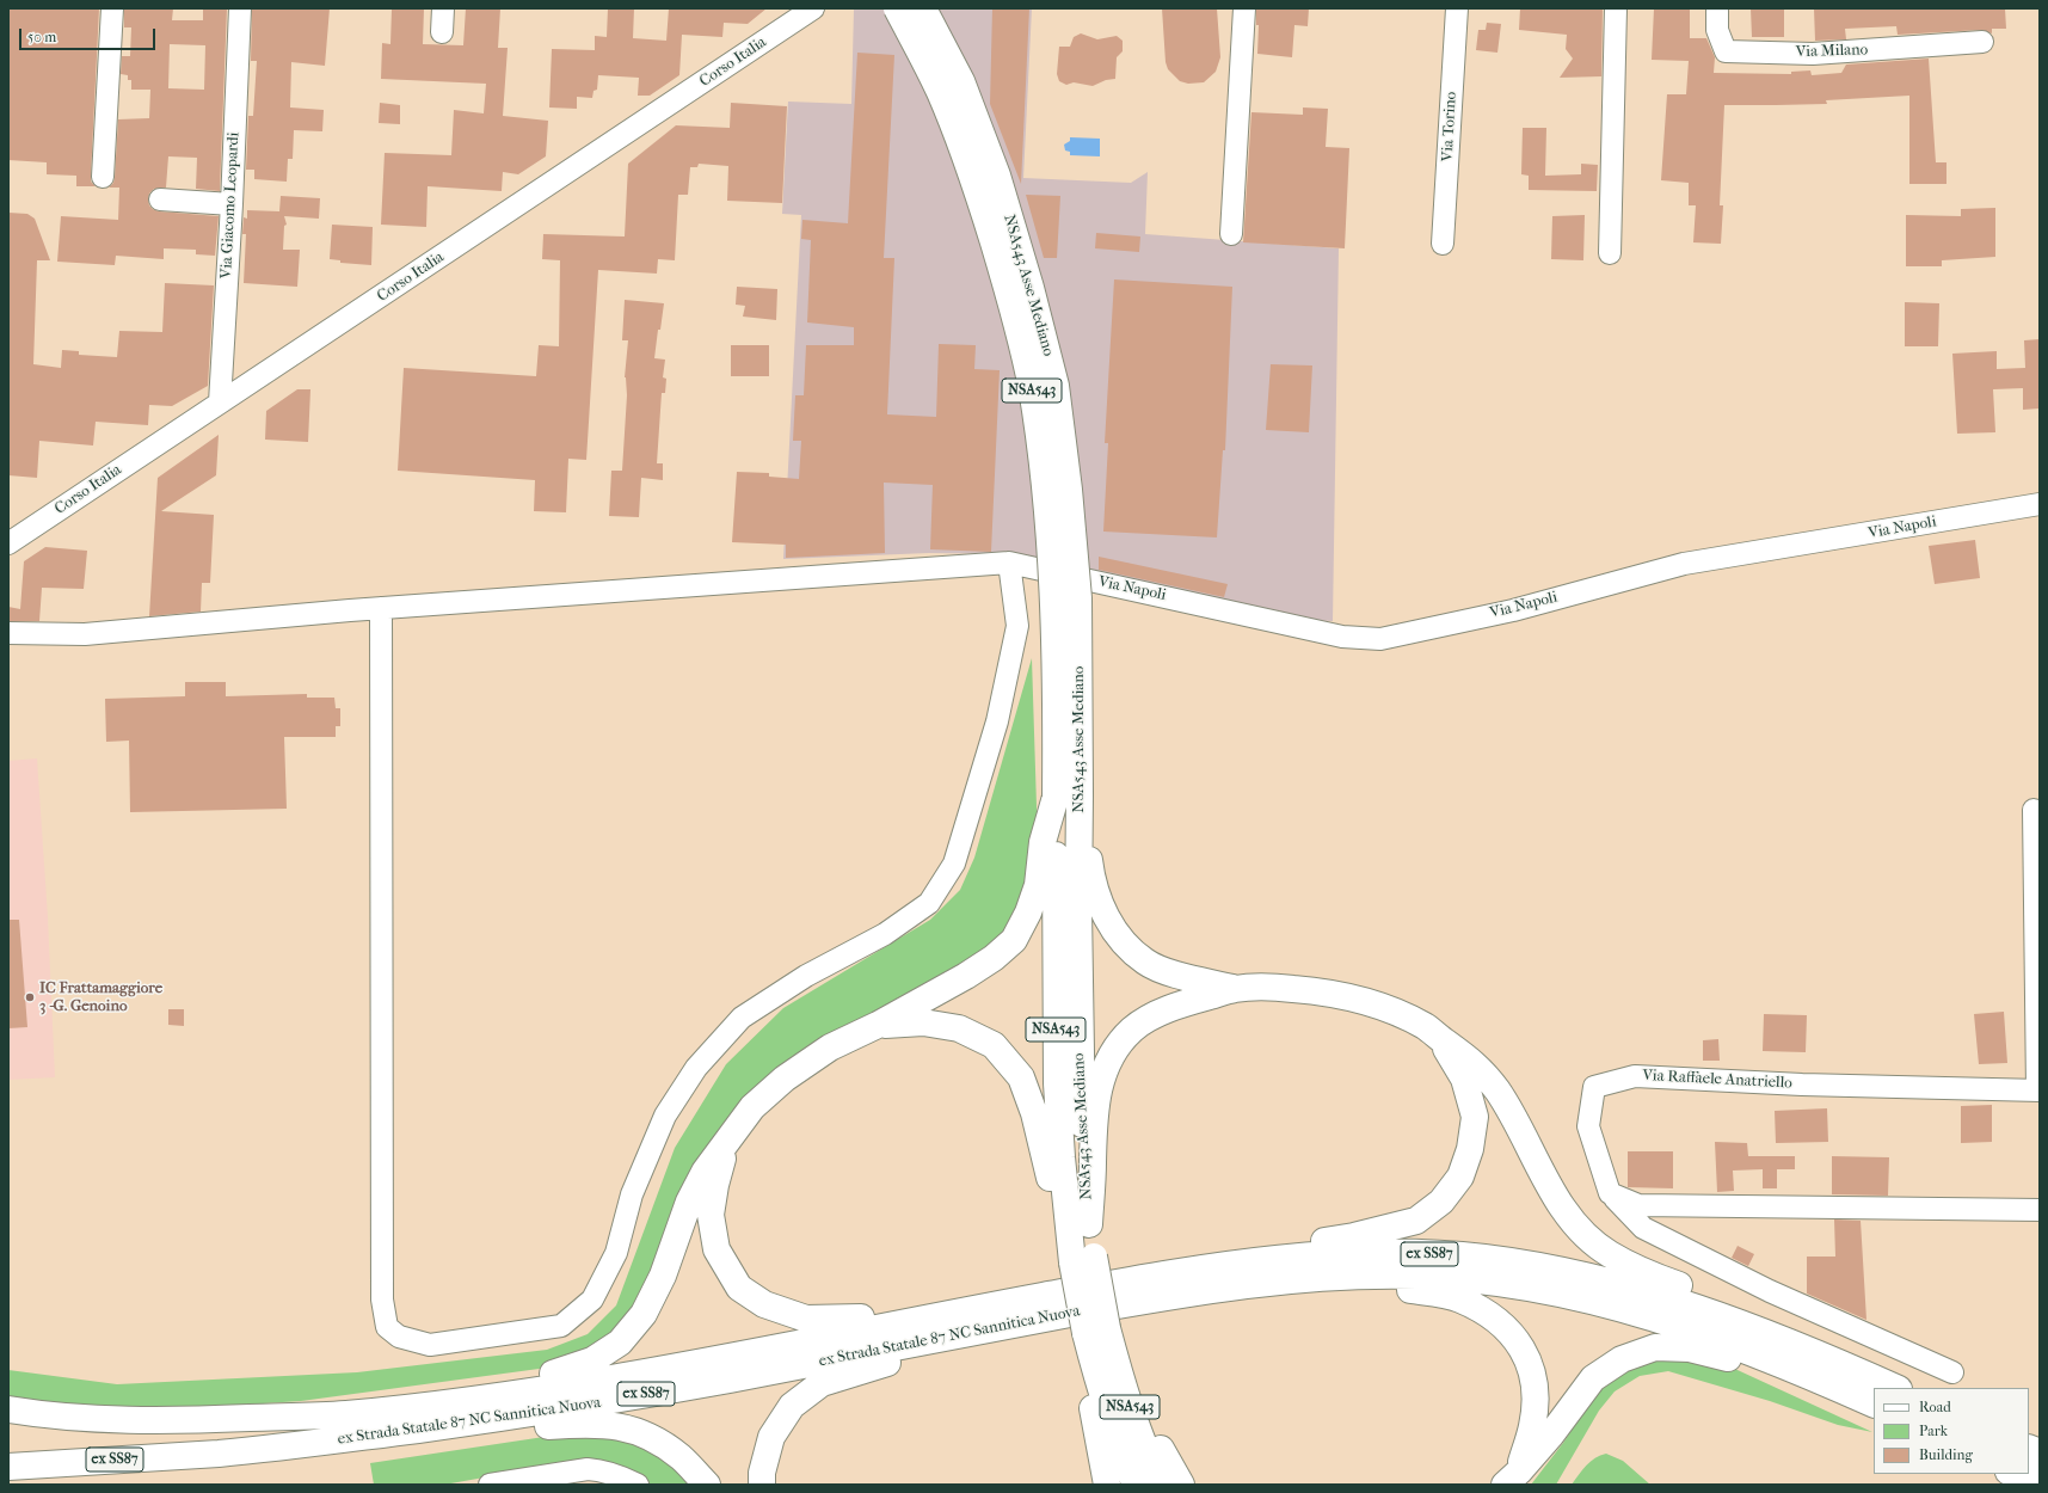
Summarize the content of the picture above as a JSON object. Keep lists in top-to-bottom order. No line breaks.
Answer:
{"streets":{"highway":["NSA543 Asse Mediano","NSA543","ex SS87","ex Strada Statale 87 NC Sannitica Nuova"],"street":["Via Milano","Corso Italia","Via Torino","Via Giacomo Leopardi","Via Napoli","Via Raffaele Anatriello"]},"crossings":[["Corso Italia","Via Giacomo Leopardi"]],"places":["IC Frattamaggiore 3 -G. Genoino"],"legend":["Road","Park","Building"],"scale_bar":"50 m"}
